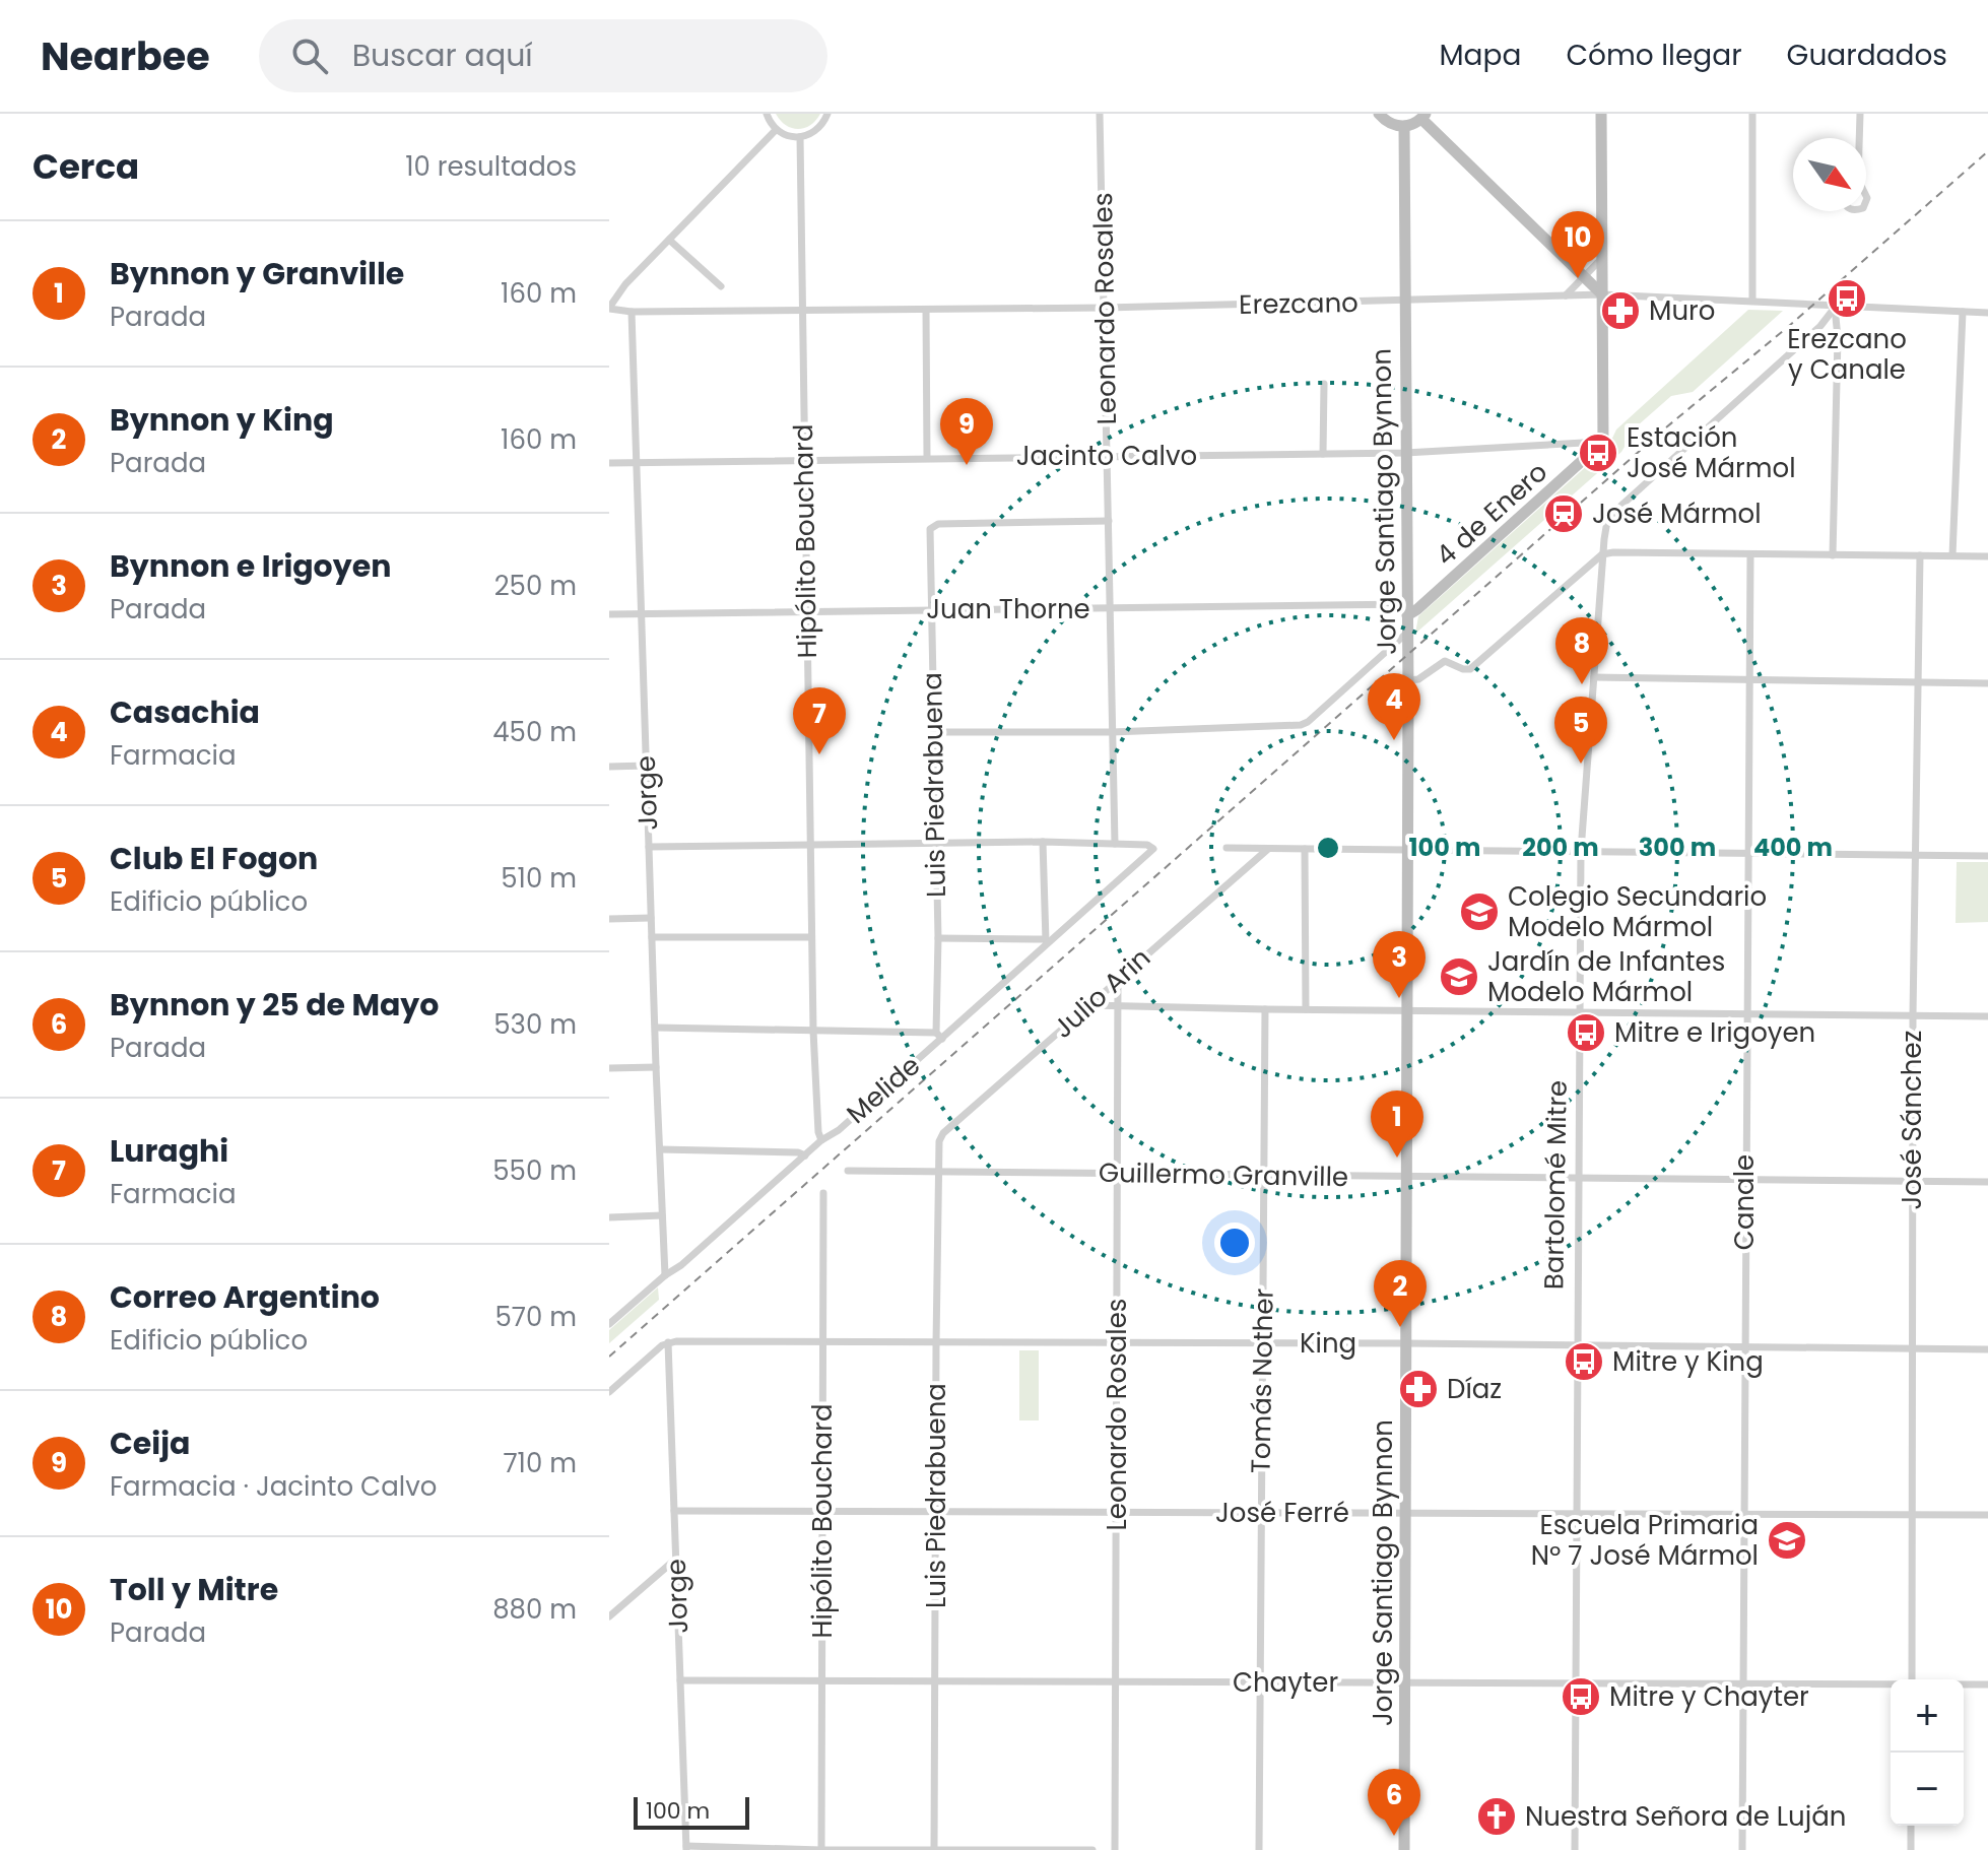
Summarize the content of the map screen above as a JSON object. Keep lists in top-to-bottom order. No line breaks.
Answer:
{"streets":{"street":["Erezcano","Leonardo Rosales","Jacinto Calvo","Jorge Santiago Bynnon","4 de Enero","Hipólito Bouchard","Juan Thorne","Luis Piedrabuena","Jorge","Julio Arin","Melide","José Sánchez","Guillermo Granville","Bartolomé Mitre","Canale","King","Tomás Nother","José Ferré","Chayter"]},"crossings":[["Erezcano","Leonardo Rosales"],["Erezcano","Jorge Santiago Bynnon"],["Erezcano","Hipólito Bouchard"],["Erezcano","Jorge"],["Erezcano","Bartolomé Mitre"],["Leonardo Rosales","Jacinto Calvo"],["Leonardo Rosales","Juan Thorne"],["Leonardo Rosales","Luis Piedrabuena"],["Leonardo Rosales","Julio Arin"],["Leonardo Rosales","Melide"],["Leonardo Rosales","Guillermo Granville"],["Leonardo Rosales","King"],["Leonardo Rosales","José Ferré"],["Leonardo Rosales","Chayter"],["Jacinto Calvo","Jorge Santiago Bynnon"],["Jacinto Calvo","4 de Enero"],["Jacinto Calvo","Hipólito Bouchard"],["Jacinto Calvo","Jorge"],["Jorge Santiago Bynnon","4 de Enero"],["Jorge Santiago Bynnon","Juan Thorne"],["Jorge Santiago Bynnon","Guillermo Granville"],["Jorge Santiago Bynnon","King"],["Jorge Santiago Bynnon","José Ferré"],["Jorge Santiago Bynnon","Chayter"],["4 de Enero","Juan Thorne"],["Hipólito Bouchard","Juan Thorne"],["Hipólito Bouchard","Melide"],["Hipólito Bouchard","King"],["Hipólito Bouchard","José Ferré"],["Hipólito Bouchard","Chayter"],["Juan Thorne","Luis Piedrabuena"],["Juan Thorne","Jorge"],["Luis Piedrabuena","Julio Arin"],["Luis Piedrabuena","Melide"],["Luis Piedrabuena","Guillermo Granville"],["Luis Piedrabuena","King"],["Luis Piedrabuena","José Ferré"],["Luis Piedrabuena","Chayter"],["Jorge","Melide"],["Jorge","King"],["Jorge","José Ferré"],["Jorge","Chayter"],["José Sánchez","Guillermo Granville"],["José Sánchez","King"],["José Sánchez","José Ferré"],["Guillermo Granville","Bartolomé Mitre"],["Guillermo Granville","Canale"],["Guillermo Granville","Tomás Nother"],["Bartolomé Mitre","King"],["Bartolomé Mitre","José Ferré"],["Bartolomé Mitre","Chayter"],["Canale","King"],["Canale","José Ferré"],["Canale","Chayter"],["King","Tomás Nother"],["Tomás Nother","José Ferré"],["Tomás Nother","Chayter"]],"places":{"bus stop":["Erezcano y Canale","Estación José Mármol","Mitre e Irigoyen","Mitre y King","Mitre y Chayter"],"pharmacy":["Muro","Díaz"],"station":["José Mármol"],"school or university":["Colegio Secundario Modelo Mármol","Jardín de Infantes Modelo Mármol","Escuela Primaria Nº 7 José Mármol"],"church":["Nuestra Señora de Luján"]},"scale_bar":"100 m","north":"bottom right","page":{"header":"Nearbee","search":"Buscar aquí","nav":["Mapa","Cómo llegar","Guardados"],"heading":["Cerca","10 resultados"],"pins":["10","9","8","4","7","5","3","1","2","6"],"list":[{"mark":"1","name":"Bynnon y Granville","note":"Parada","value":"160 m"},{"mark":"2","name":"Bynnon y King","note":"Parada","value":"160 m"},{"mark":"3","name":"Bynnon e Irigoyen","note":"Parada","value":"250 m"},{"mark":"4","name":"Casachia","note":"Farmacia","value":"450 m"},{"mark":"5","name":"Club El Fogon","note":"Edificio público","value":"510 m"},{"mark":"6","name":"Bynnon y 25 de Mayo","note":"Parada","value":"530 m"},{"mark":"7","name":"Luraghi","note":"Farmacia","value":"550 m"},{"mark":"8","name":"Correo Argentino","note":"Edificio público","value":"570 m"},{"mark":"9","name":"Ceija","note":"Farmacia · Jacinto Calvo","value":"710 m"},{"mark":"10","name":"Toll y Mitre","note":"Parada","value":"880 m"}],"map_buttons":["+","−"],"scale":"100 m"},"rings":["100 m","200 m","300 m","400 m"]}
